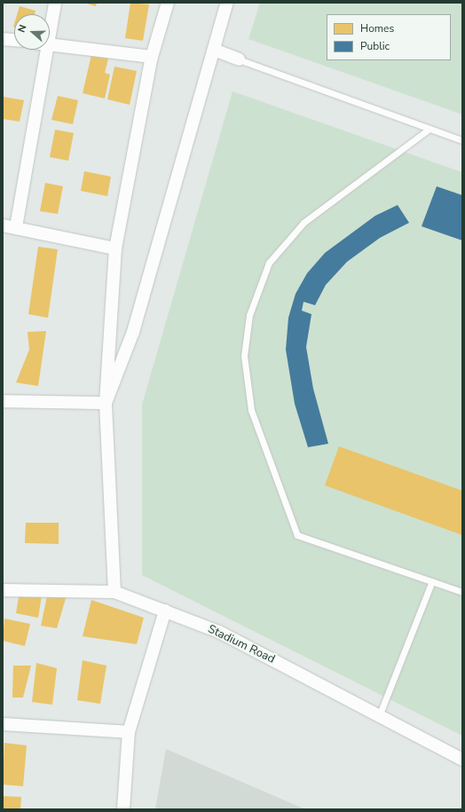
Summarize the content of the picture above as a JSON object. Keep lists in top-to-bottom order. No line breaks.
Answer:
{"streets":{"street":["Stadium Road"]},"legend":["Homes","Public"],"north":"left"}
